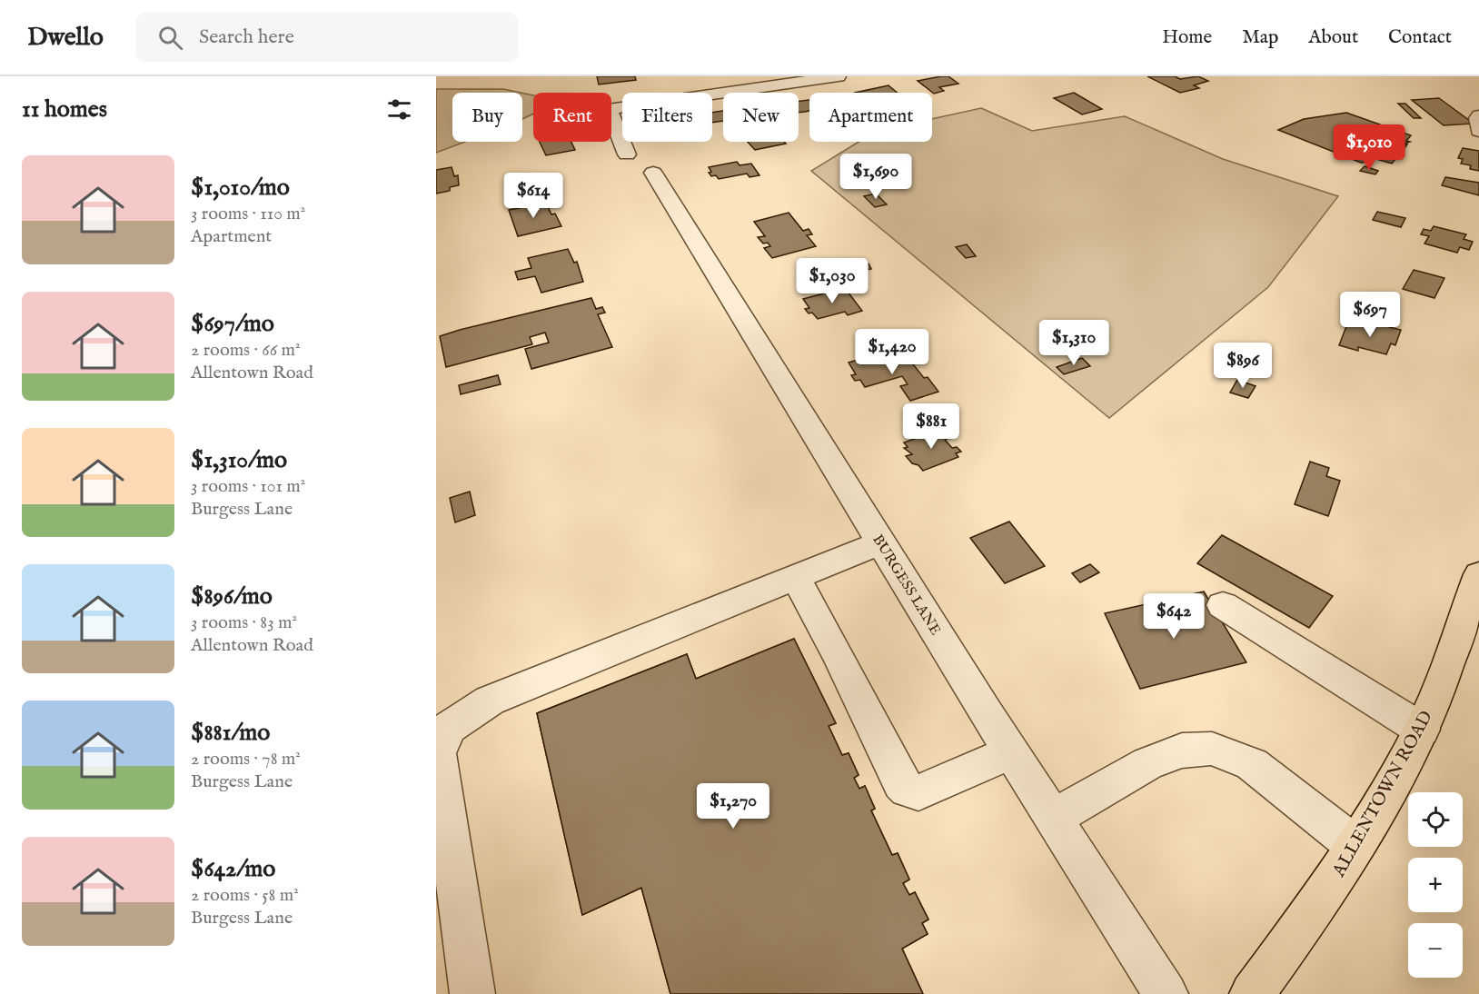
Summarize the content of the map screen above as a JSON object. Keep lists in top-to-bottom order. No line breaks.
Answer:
{"streets":{"main road":["ALLENTOWN ROAD"],"street":["BURGESS LANE"]},"page":{"header":"Dwello","search":"Search here","nav":["Home","Map","About","Contact"],"heading":"11 homes","chip":["Buy","Rent","Filters","New","Apartment"],"price":["$1,010","$1,690","$614","$1,030","$697","$1,310","$1,420","$896","$881","$642","$1,270"],"list":[{"name":"$1,010/mo","note":"3 rooms · 110 m² · Apartment"},{"name":"$697/mo","note":"2 rooms · 66 m² · Allentown Road"},{"name":"$1,310/mo","note":"3 rooms · 101 m² · Burgess Lane"},{"name":"$896/mo","note":"3 rooms · 83 m² · Allentown Road"},{"name":"$881/mo","note":"2 rooms · 78 m² · Burgess Lane"},{"name":"$642/mo","note":"2 rooms · 58 m² · Burgess Lane"}],"map_buttons":["+","−"]}}
